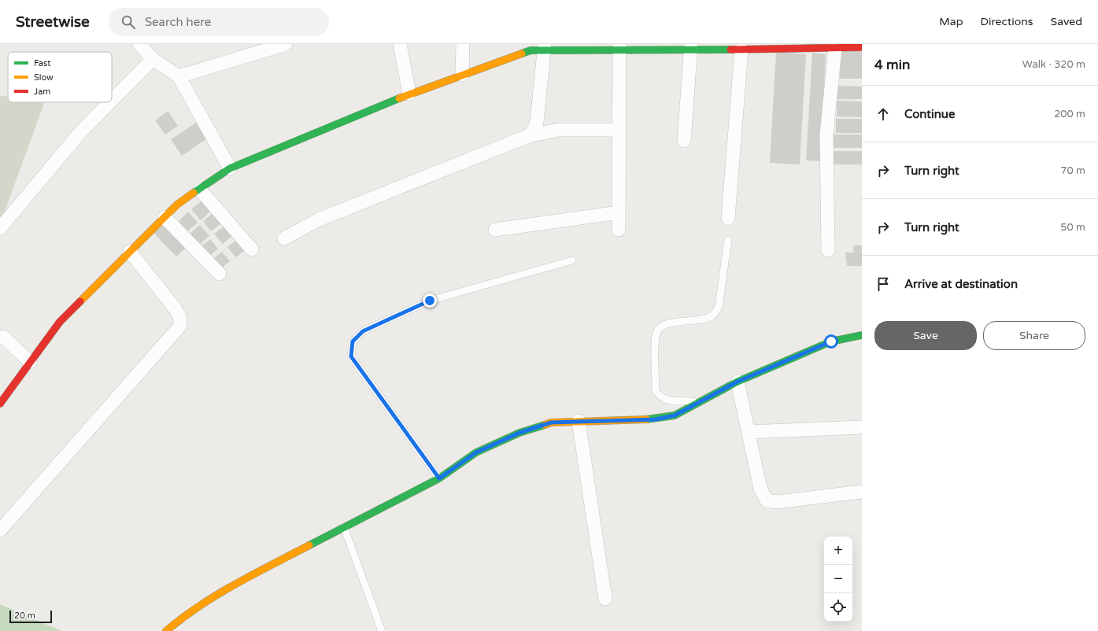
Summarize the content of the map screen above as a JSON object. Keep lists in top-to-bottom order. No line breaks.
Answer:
{"legend":["Fast","Slow","Jam"],"scale_bar":"20 m","page":{"header":"Streetwise","search":"Search here","nav":["Map","Directions","Saved"],"heading":["4 min","Walk · 320 m"],"list":[["Continue","200 m"],["Turn right","70 m"],["Turn right","50 m"],"Arrive at destination"],"buttons":["Save","Share"],"map_buttons":["+","−"],"scale":"20 m"}}
